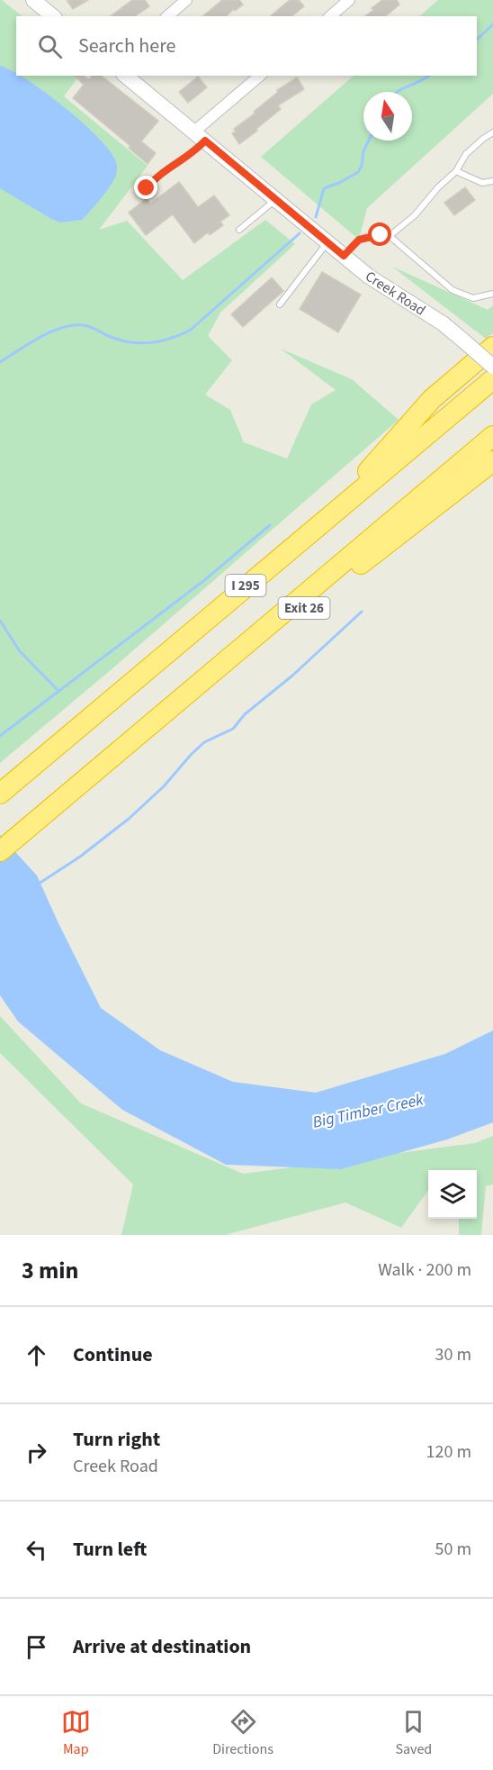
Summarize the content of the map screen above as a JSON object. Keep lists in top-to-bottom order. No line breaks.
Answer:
{"streets":{"highway":["I 295","Exit 26"],"street":["Creek Road"]},"water":["Big Timber Creek"],"north":"top","page":{"search":"Search here","heading":["3 min","Walk · 200 m"],"list":[["Continue","30 m"],["Turn right","Creek Road","120 m"],["Turn left","50 m"],"Arrive at destination"],"nav":["Map","Directions","Saved"]}}
